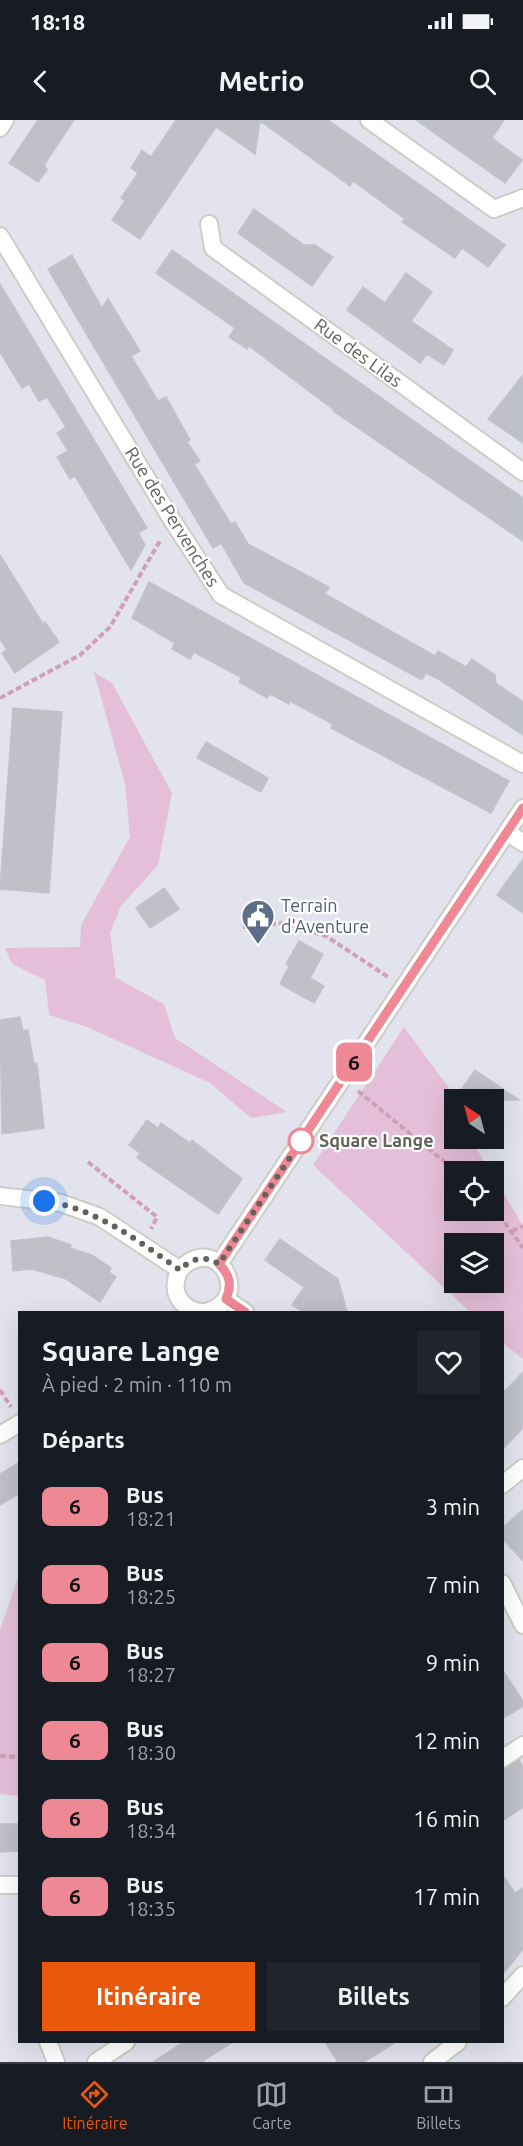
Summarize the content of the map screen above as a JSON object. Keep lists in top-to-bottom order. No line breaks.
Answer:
{"streets":{"street":["Rue des Lilas","Rue des Pervenches"]},"places":{"public building":["Terrain d'Aventure"],"other":["Square Lange"]},"lines":["bus line 6"],"north":"top left","page":{"status":"18:18","header":"Metrio","on_map":"6","heading":[["Square Lange","À pied · 2 min · 110 m"],"Départs"],"list":[{"mark":"6","name":"Bus","note":"18:21","value":"3 min"},{"mark":"6","name":"Bus","note":"18:25","value":"7 min"},{"mark":"6","name":"Bus","note":"18:27","value":"9 min"},{"mark":"6","name":"Bus","note":"18:30","value":"12 min"},{"mark":"6","name":"Bus","note":"18:34","value":"16 min"},{"mark":"6","name":"Bus","note":"18:35","value":"17 min"}],"buttons":["Itinéraire","Billets"],"tabs":["Itinéraire","Carte","Billets"]}}
